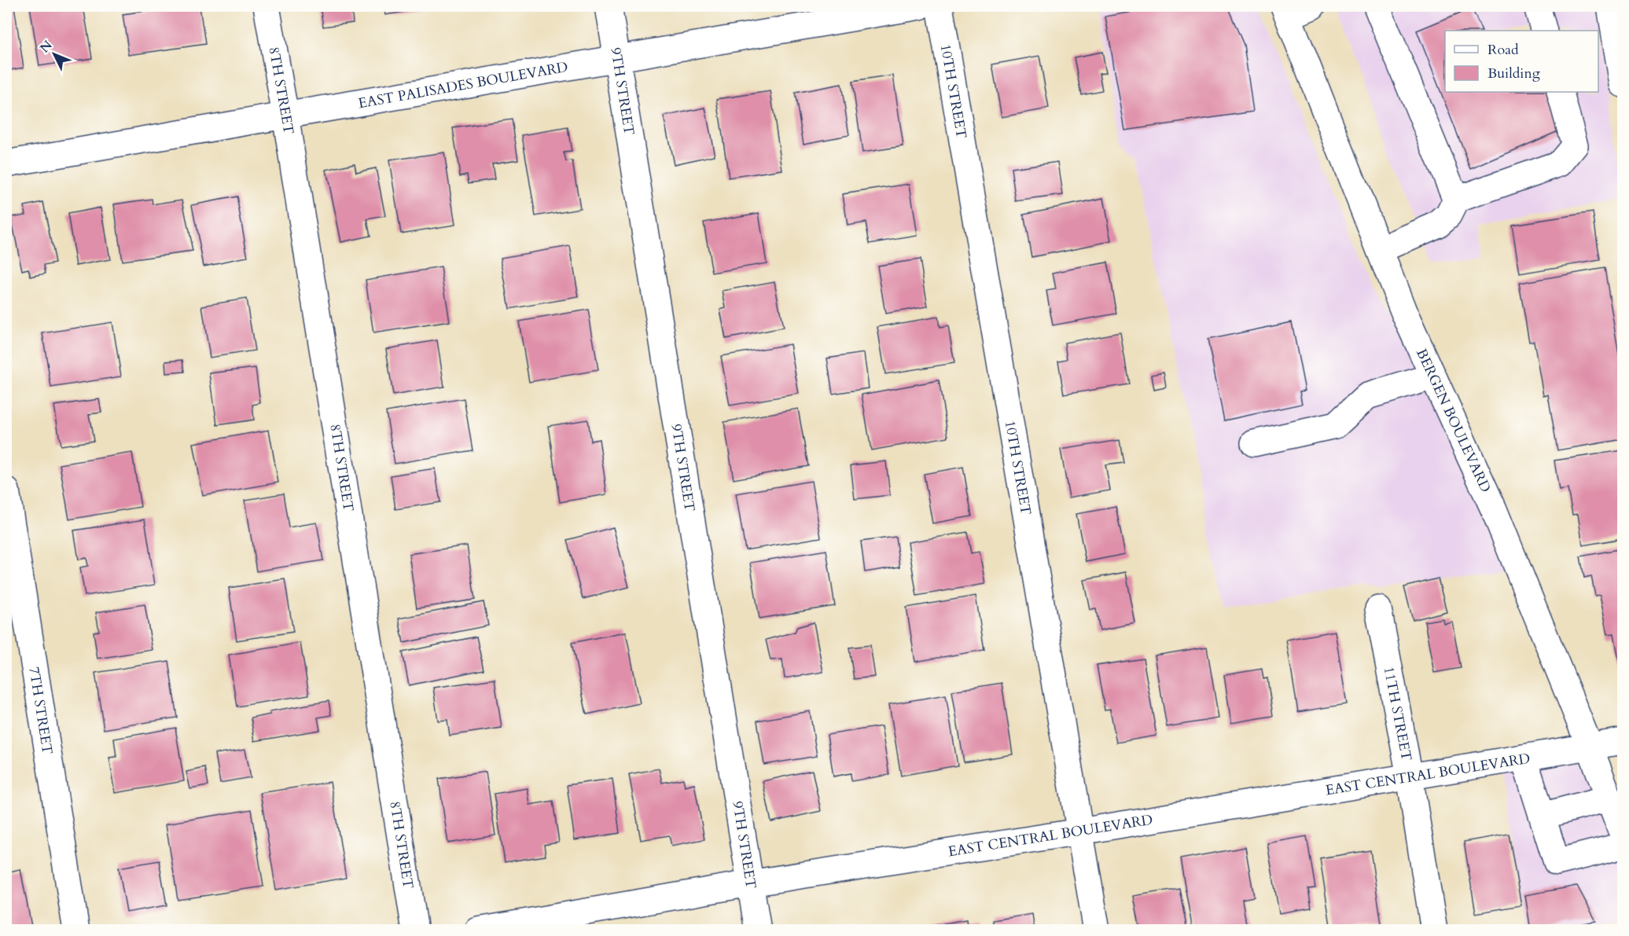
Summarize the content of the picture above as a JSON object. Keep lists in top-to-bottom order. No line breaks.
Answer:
{"streets":{"street":["EAST PALISADES BOULEVARD","8TH STREET","9TH STREET","10TH STREET","BERGEN BOULEVARD","7TH STREET","11TH STREET","EAST CENTRAL BOULEVARD"]},"crossings":[["EAST PALISADES BOULEVARD","8TH STREET"],["EAST PALISADES BOULEVARD","9TH STREET"],["9TH STREET","EAST CENTRAL BOULEVARD"],["10TH STREET","EAST CENTRAL BOULEVARD"],["BERGEN BOULEVARD","EAST CENTRAL BOULEVARD"],["11TH STREET","EAST CENTRAL BOULEVARD"]],"legend":["Road","Building"],"north":"top left"}
